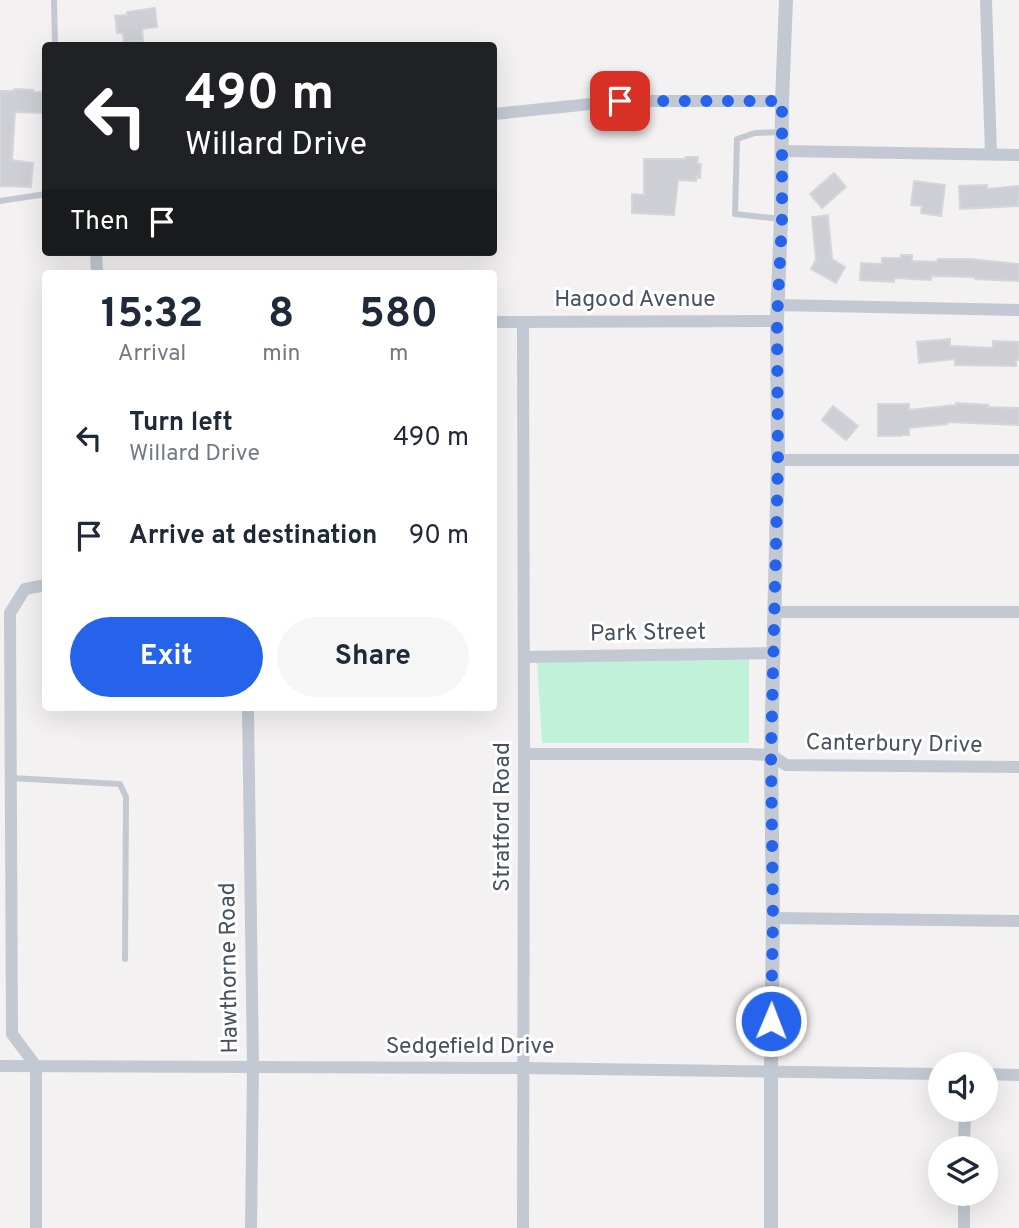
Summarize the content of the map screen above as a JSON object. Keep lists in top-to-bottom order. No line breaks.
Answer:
{"streets":{"street":["Hagood Avenue","Park Street","Canterbury Drive","Stratford Road","Hawthorne Road","Sedgefield Drive"]},"crossings":[["Hagood Avenue","Stratford Road"],["Park Street","Stratford Road"],["Stratford Road","Sedgefield Drive"],["Hawthorne Road","Sedgefield Drive"]],"page":{"turn":["490 m","Willard Drive"],"then":"Then","eta":["15:32","Arrival","8","min","580","m"],"list":[{"name":"Turn left","note":"Willard Drive","value":"490 m"},{"name":"Arrive at destination","value":"90 m"}],"buttons":["Exit","Share"]}}
